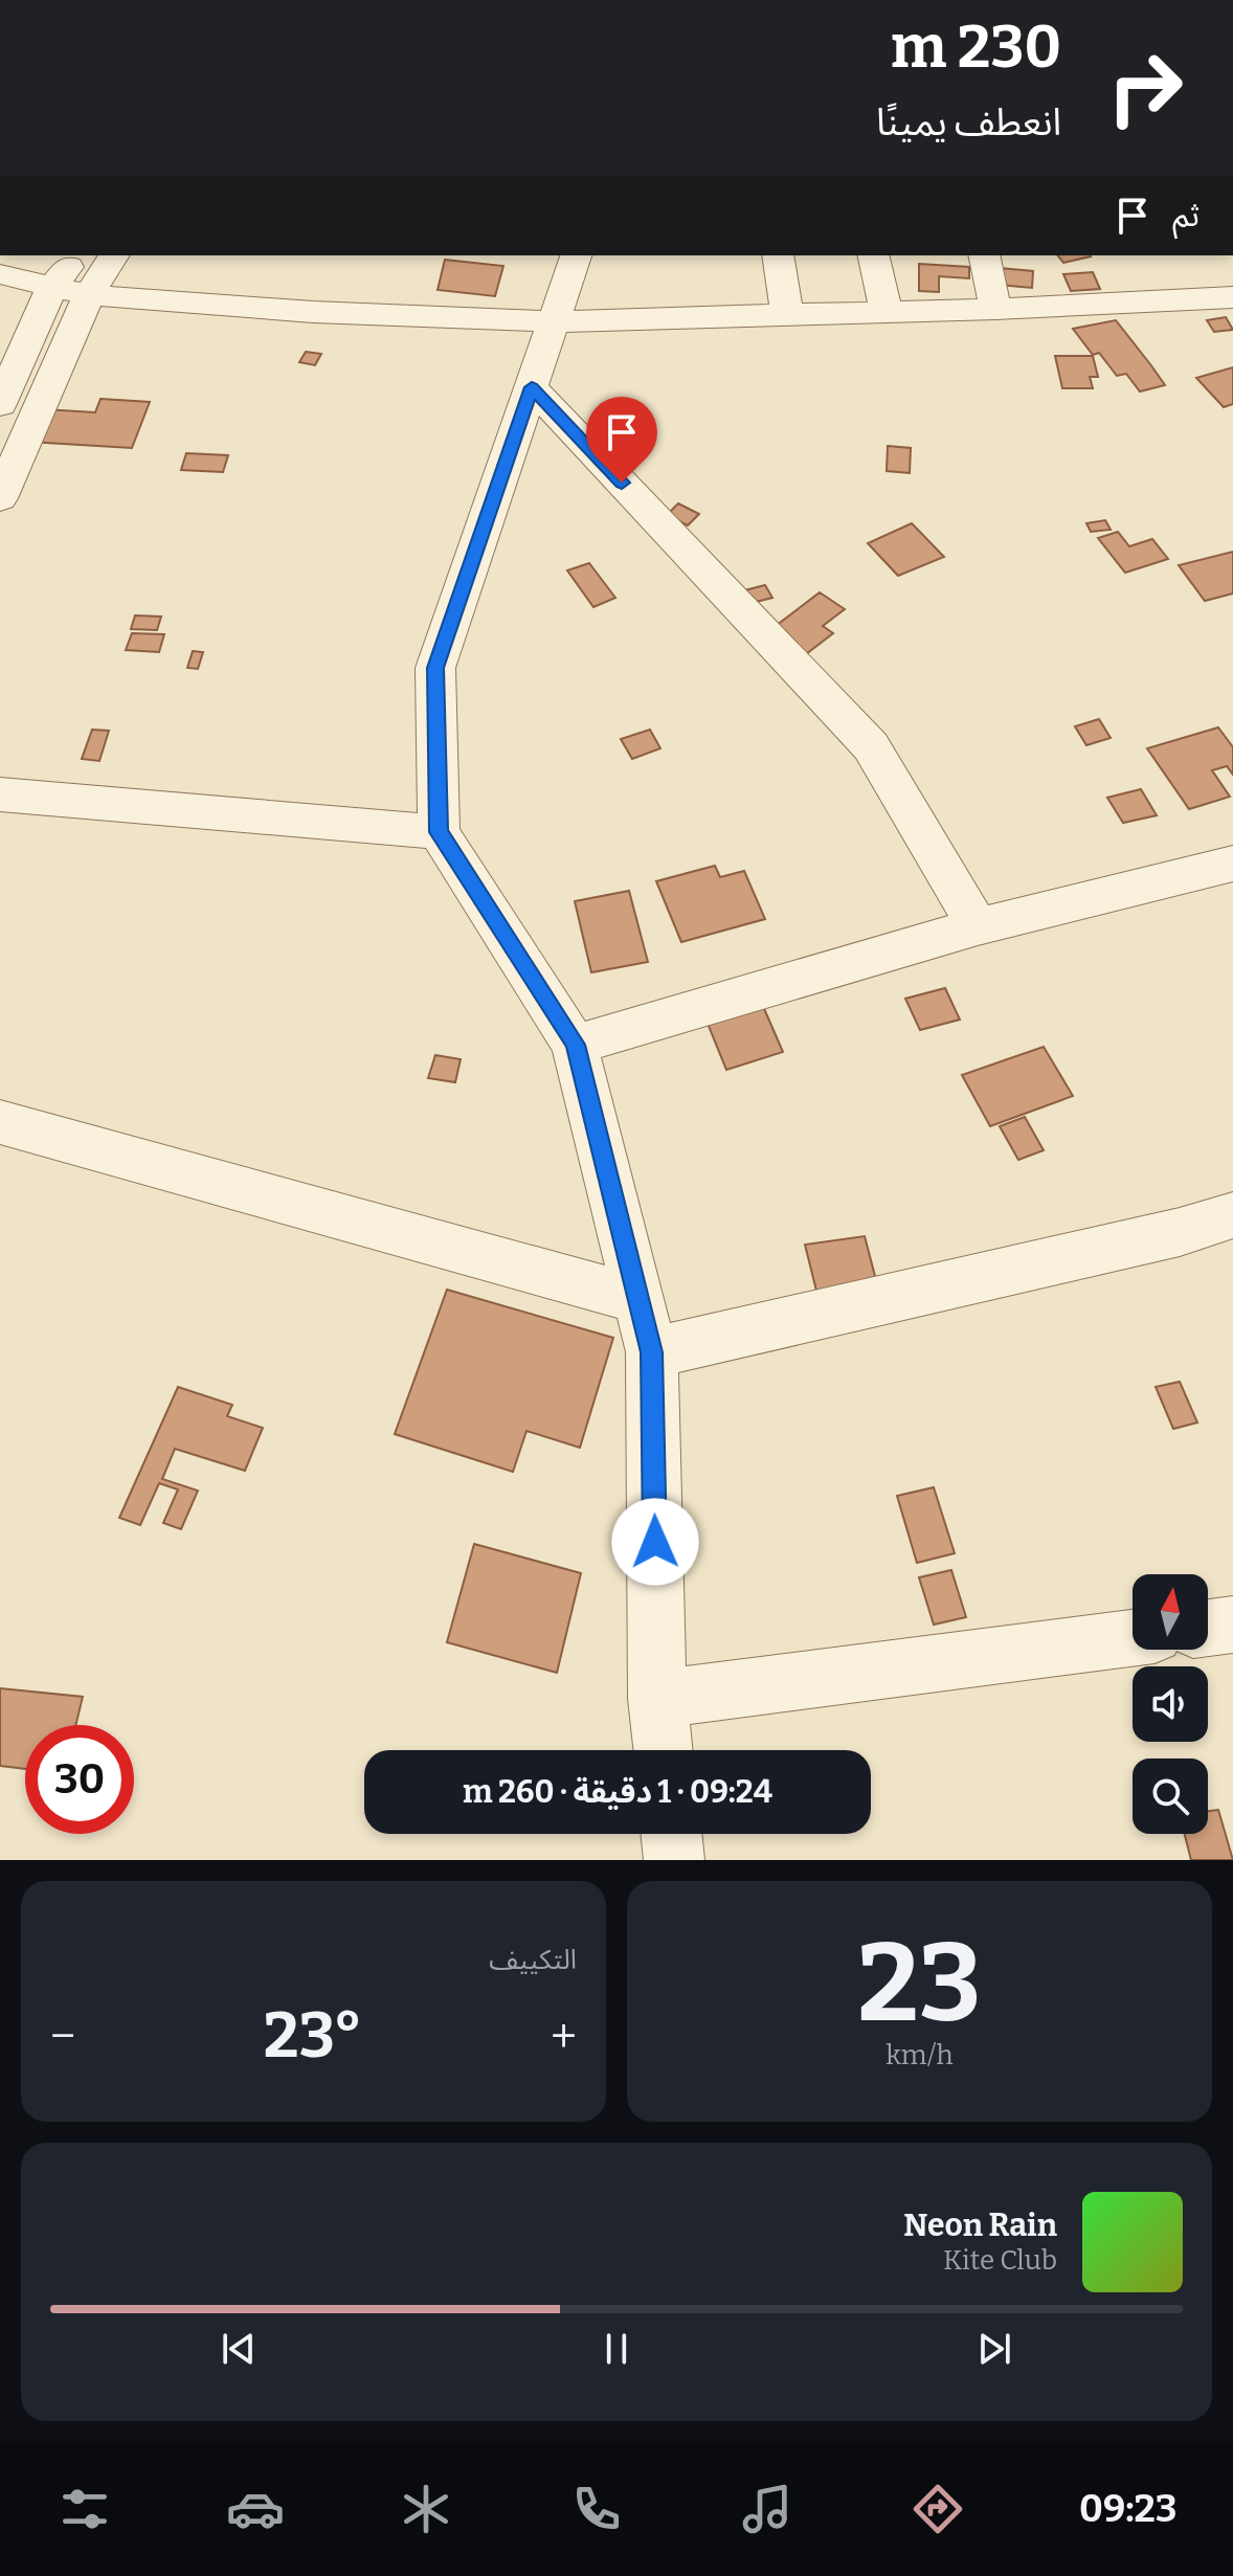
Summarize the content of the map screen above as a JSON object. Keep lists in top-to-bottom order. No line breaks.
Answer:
{"north":"top","page":{"turn":["230 m","انعطف يمينًا"],"then":"ثم","limit":"30","trip":"09:24 · 1 دقيقة · 260 m","tile":[["23","km/h"],"التكييف"],"heat":["−","23°","+"],"song":["Neon Rain","Kite Club"],"tabs":"09:23"}}
